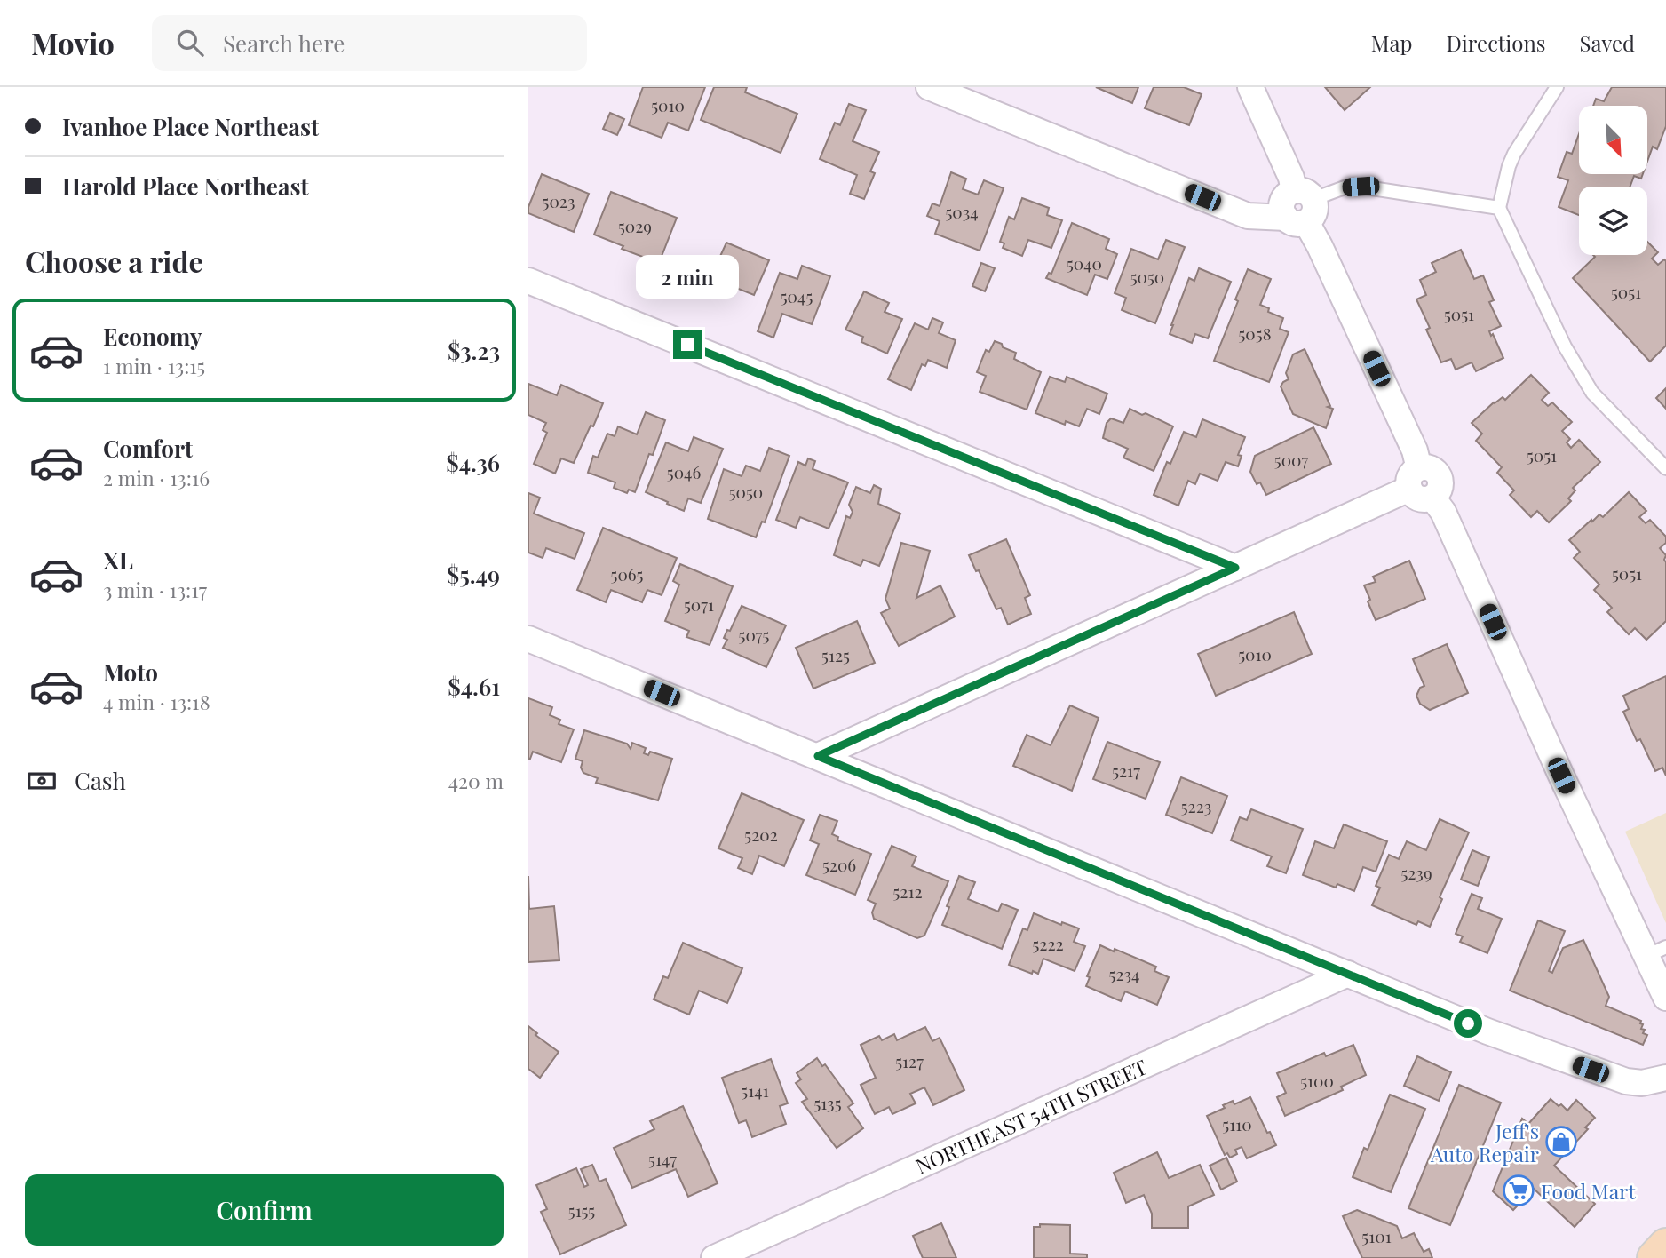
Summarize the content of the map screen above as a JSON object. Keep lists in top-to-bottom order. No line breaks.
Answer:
{"streets":{"street":["NORTHEAST 54TH STREET"]},"places":{"shop":["Jeff's Auto Repair"],"supermarket":["Food Mart"]},"house_numbers":["5010","5023","5034","5029","5040","5050","5051","5045","5051","5058","5051","5007","5046","5050","5051","5065","5071","5075","5010","5125","5217","5223","5202","5206","5239","5212","5222","5234","5127","5100","5141","5135","5110","5147","5155","5101"],"north":"bottom right","page":{"header":"Movio","search":"Search here","nav":["Map","Directions","Saved"],"banner":["Ivanhoe Place Northeast","Harold Place Northeast"],"heading":"Choose a ride","bubble":"2 min","list":[{"name":"Economy","note":"1 min · 13:15","value":"$3.23"},{"name":"Comfort","note":"2 min · 13:16","value":"$4.36"},{"name":"XL","note":"3 min · 13:17","value":"$5.49"},{"name":"Moto","note":"4 min · 13:18","value":"$4.61"}],"pay":["Cash","420 m"],"buttons":"Confirm"}}
